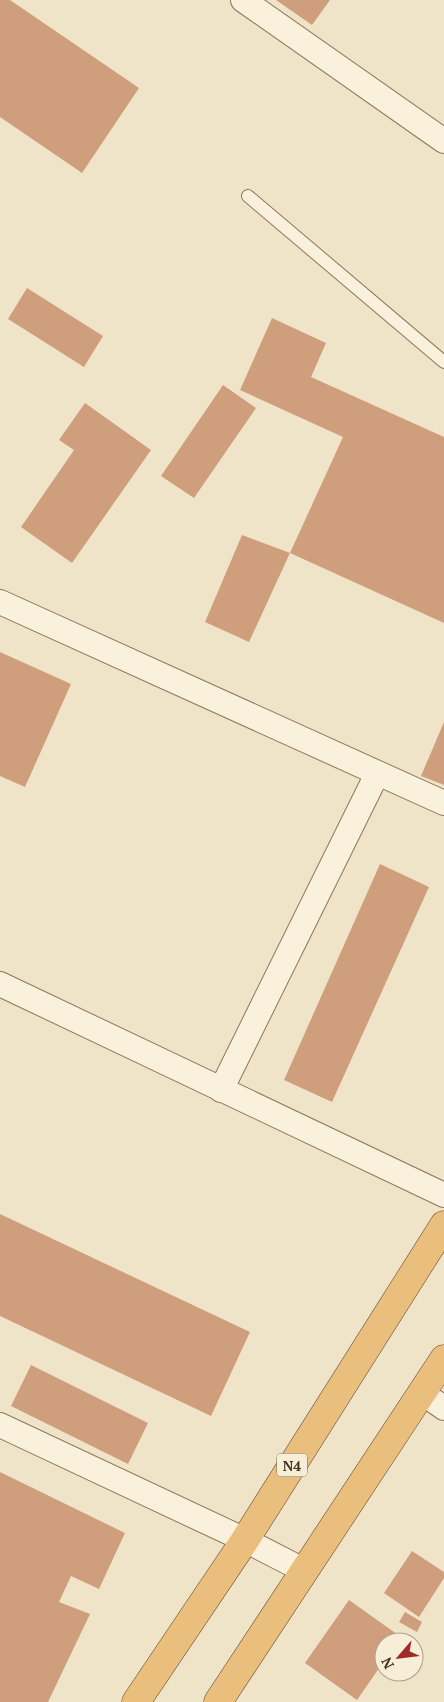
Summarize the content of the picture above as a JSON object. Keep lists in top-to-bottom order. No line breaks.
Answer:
{"streets":{"highway":["N4"]},"north":"bottom left"}
